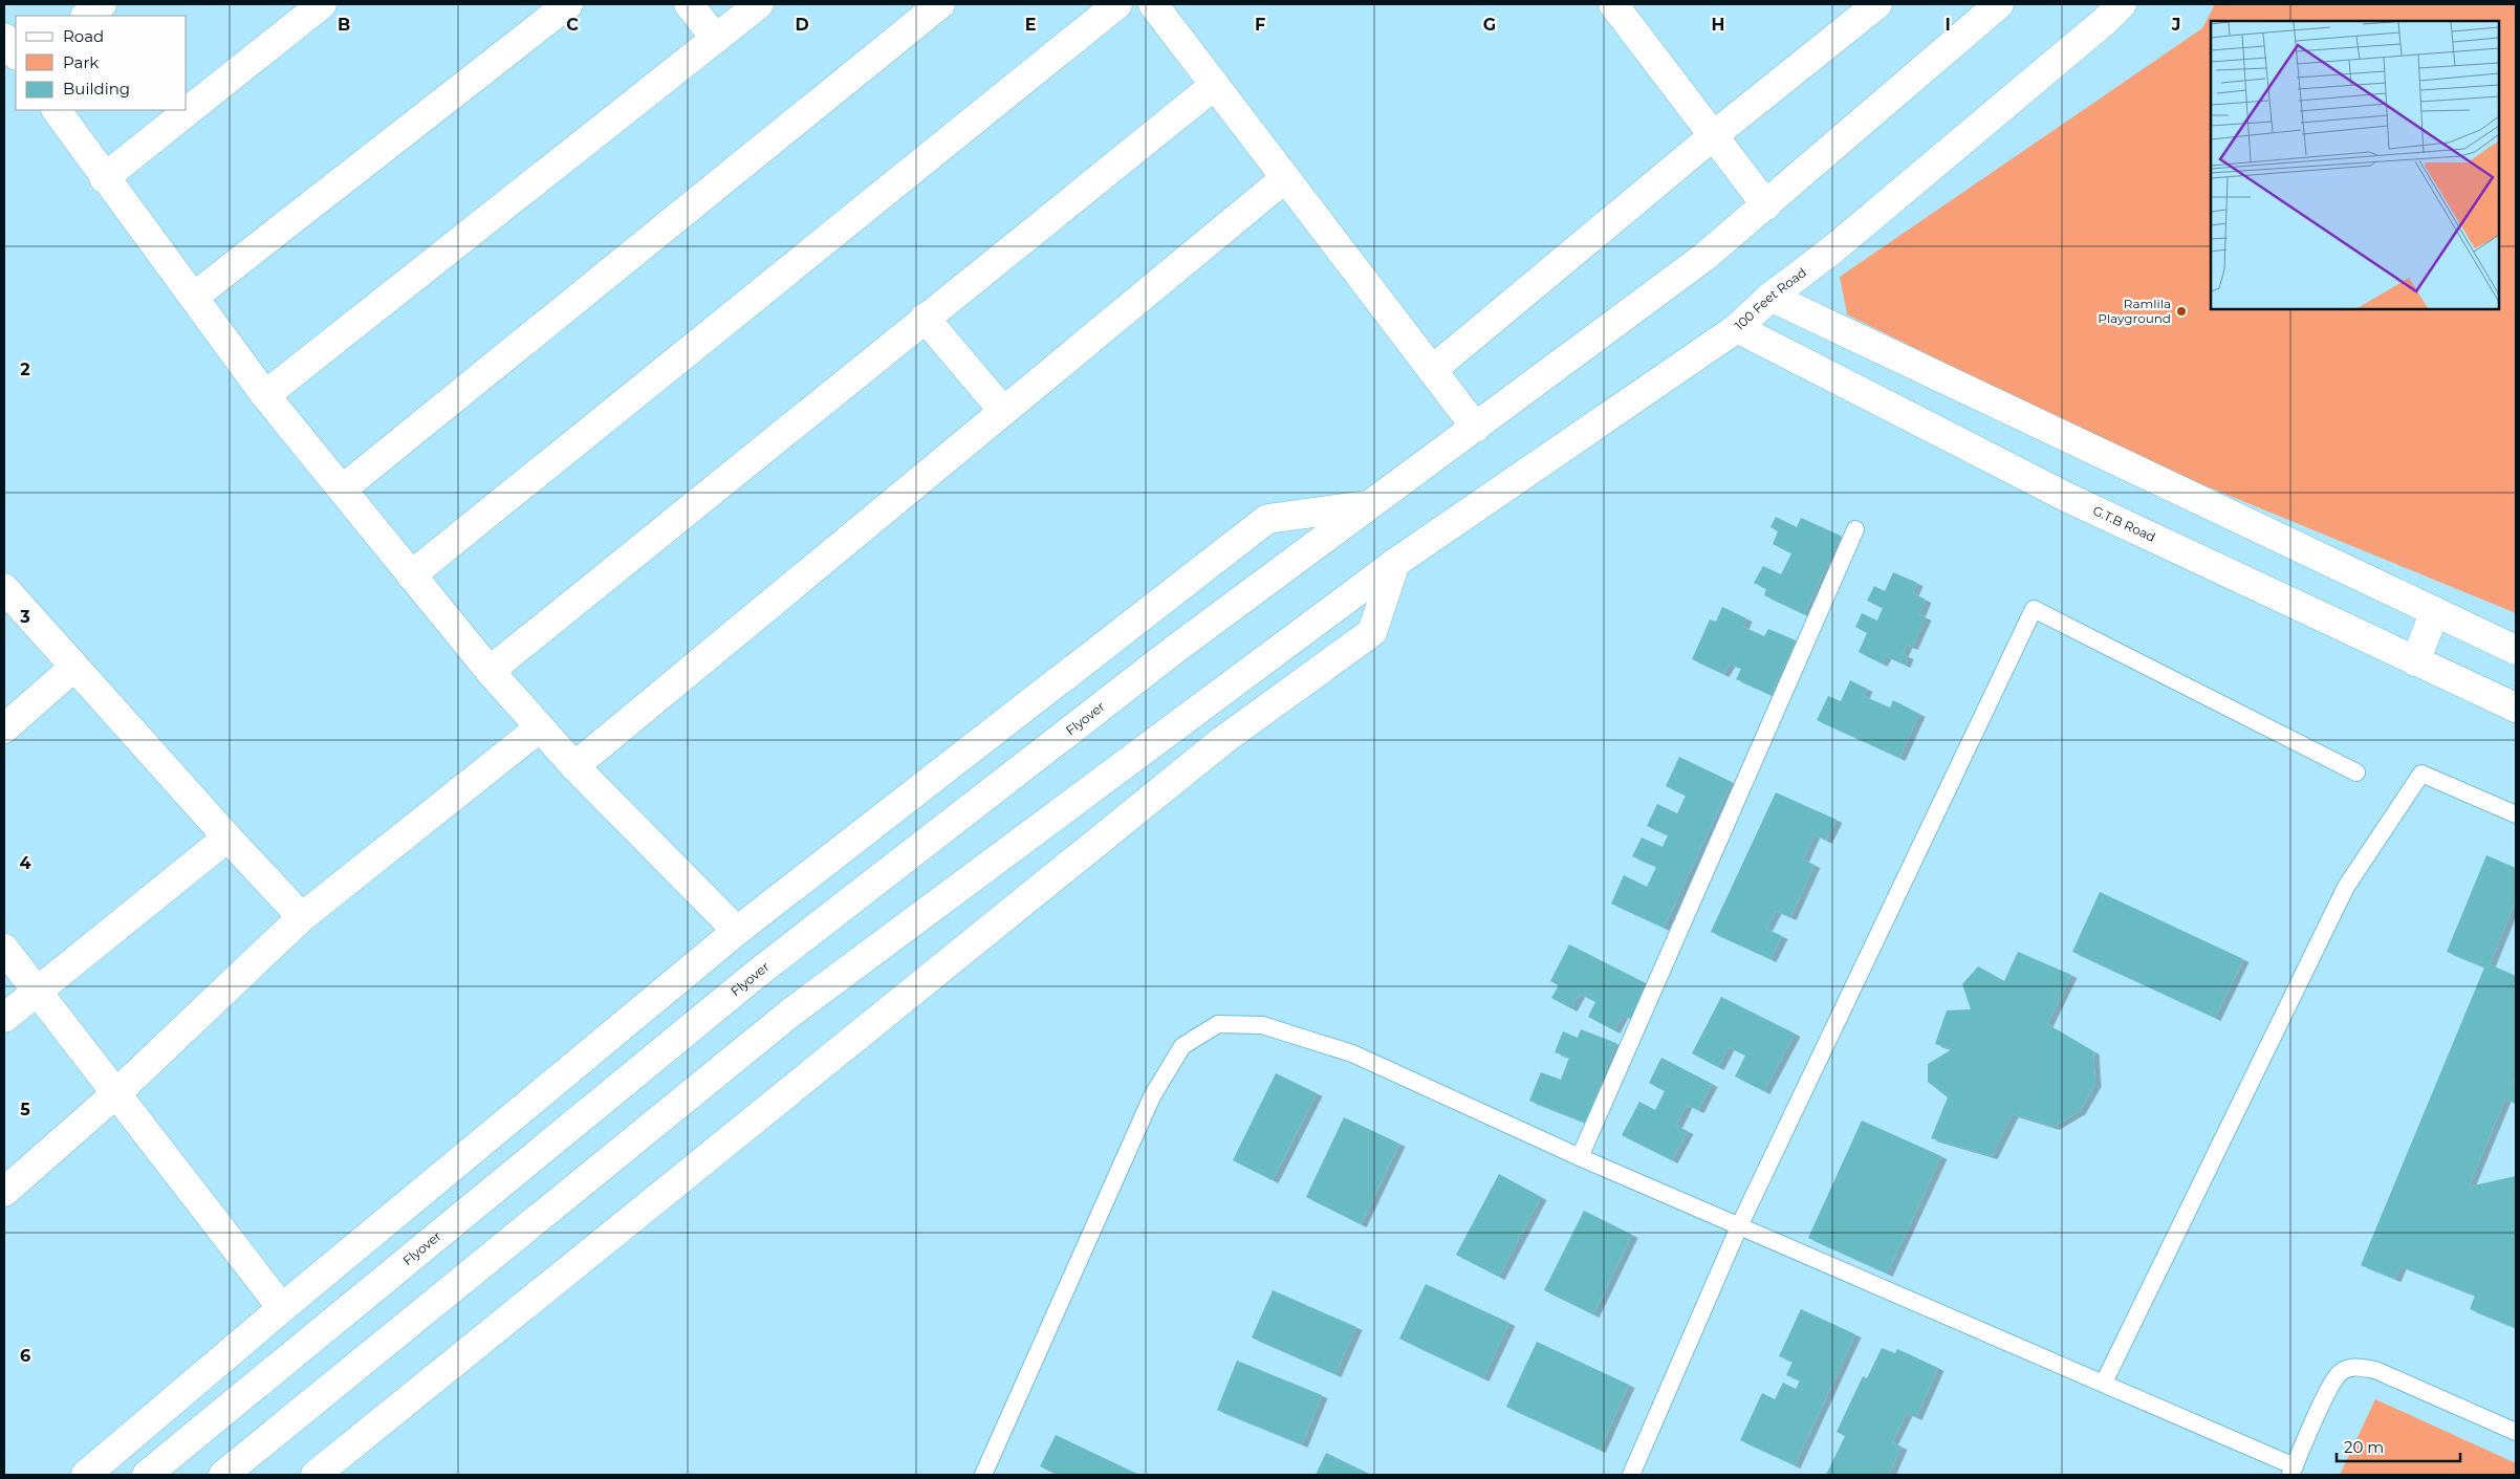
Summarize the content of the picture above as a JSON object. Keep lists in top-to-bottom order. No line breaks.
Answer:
{"streets":{"street":["100 Feet Road","G.T.B Road","Flyover"]},"crossings":[["100 Feet Road","G.T.B Road"]],"places":["Ramlila Playground"],"legend":["Road","Park","Building"],"scale_bar":"20 m","grid":{"columns":["B","C","D","E","F","G","H","I","J"],"rows":["2","3","4","5","6"]}}
